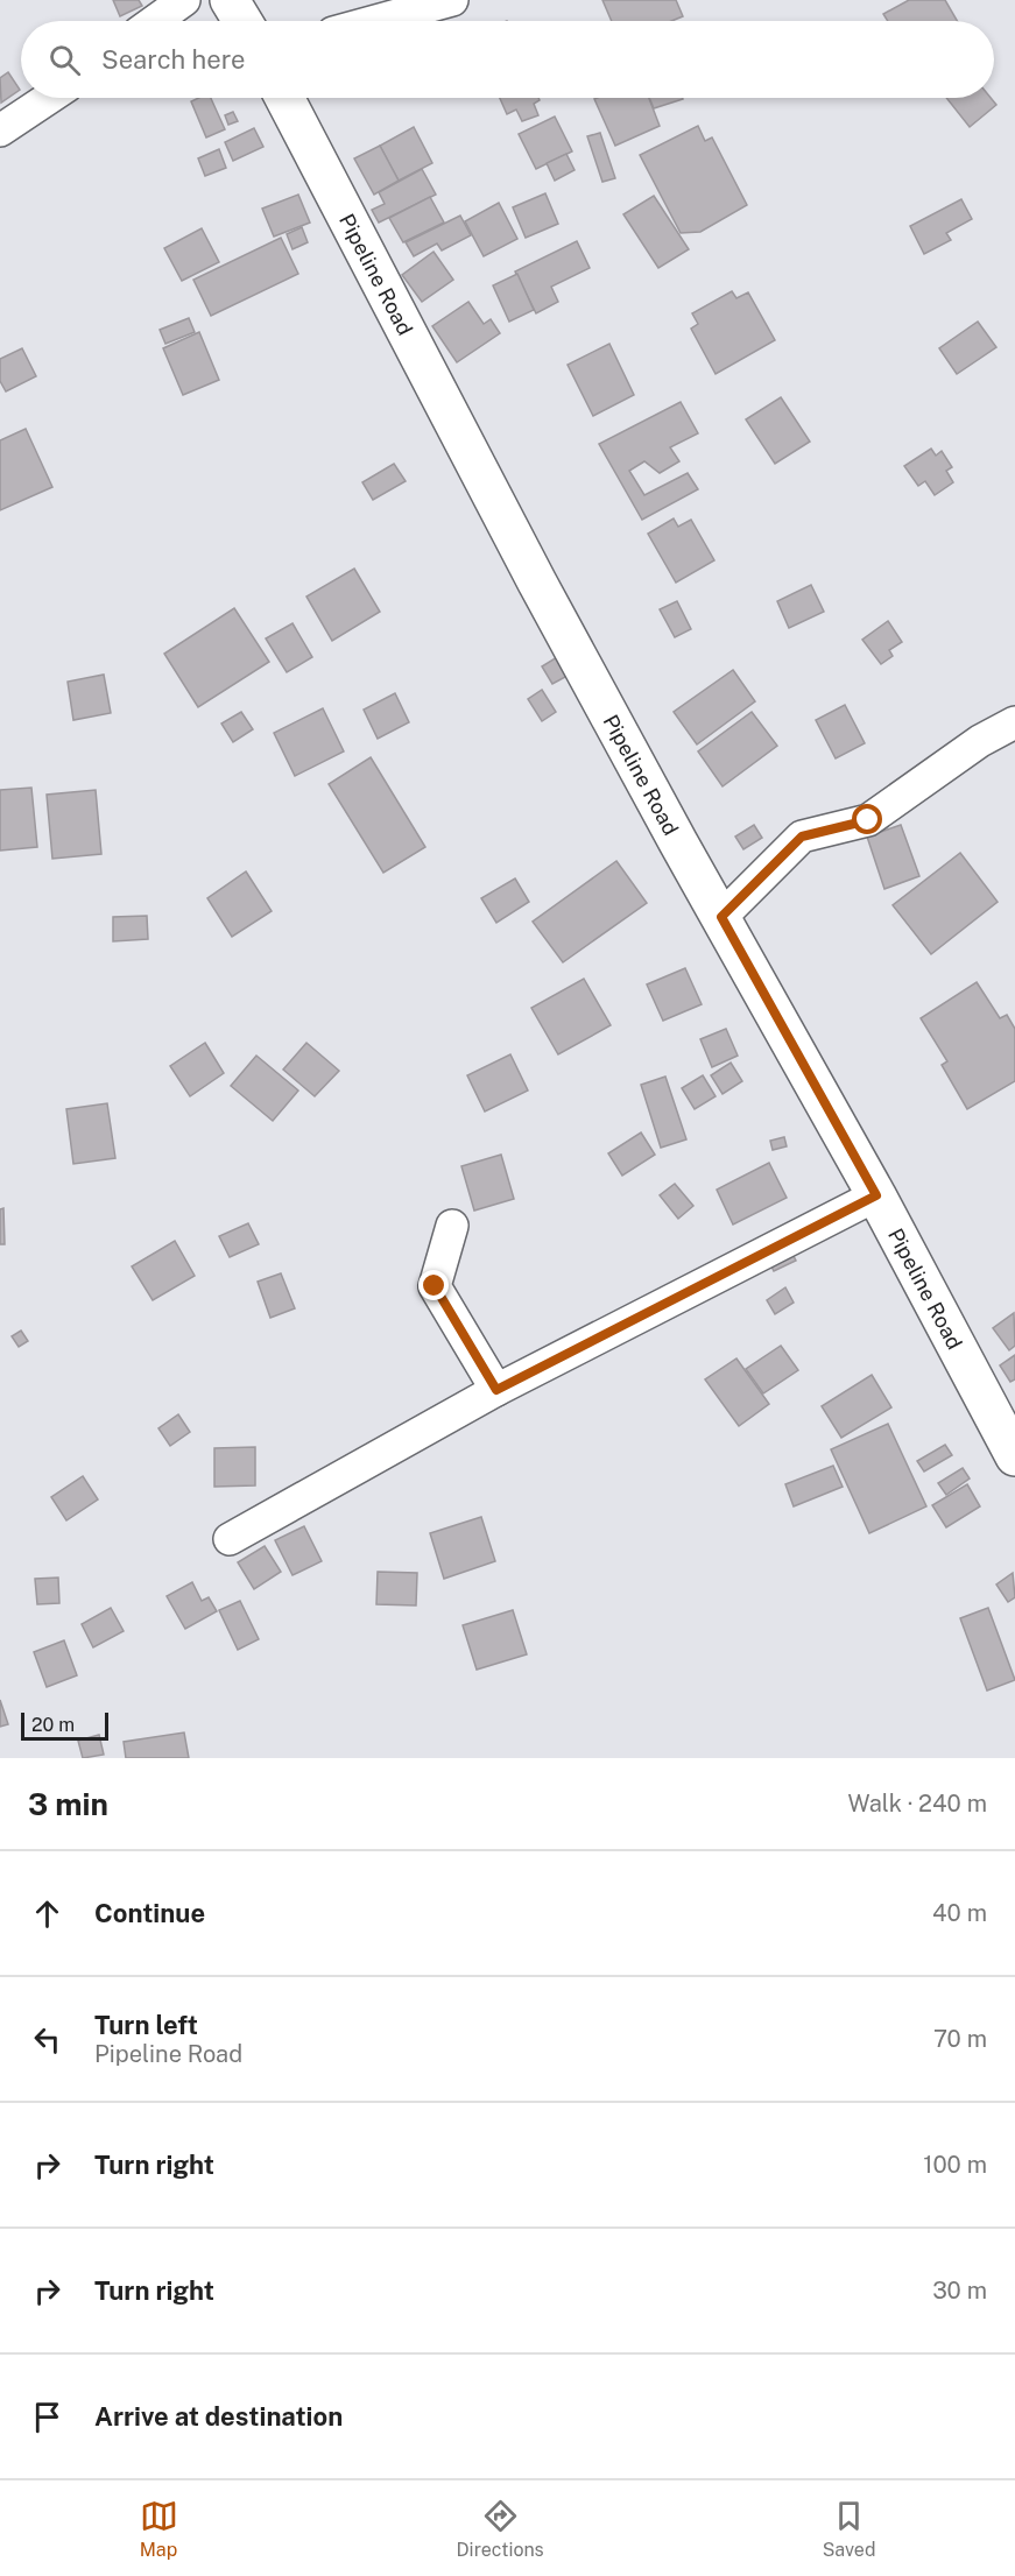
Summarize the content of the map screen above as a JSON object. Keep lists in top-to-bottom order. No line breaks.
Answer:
{"streets":{"street":["Pipeline Road"]},"scale_bar":"20 m","page":{"search":"Search here","scale":"20 m","heading":["3 min","Walk · 240 m"],"list":[["Continue","40 m"],["Turn left","Pipeline Road","70 m"],["Turn right","100 m"],["Turn right","30 m"],"Arrive at destination"],"nav":["Map","Directions","Saved"]}}
